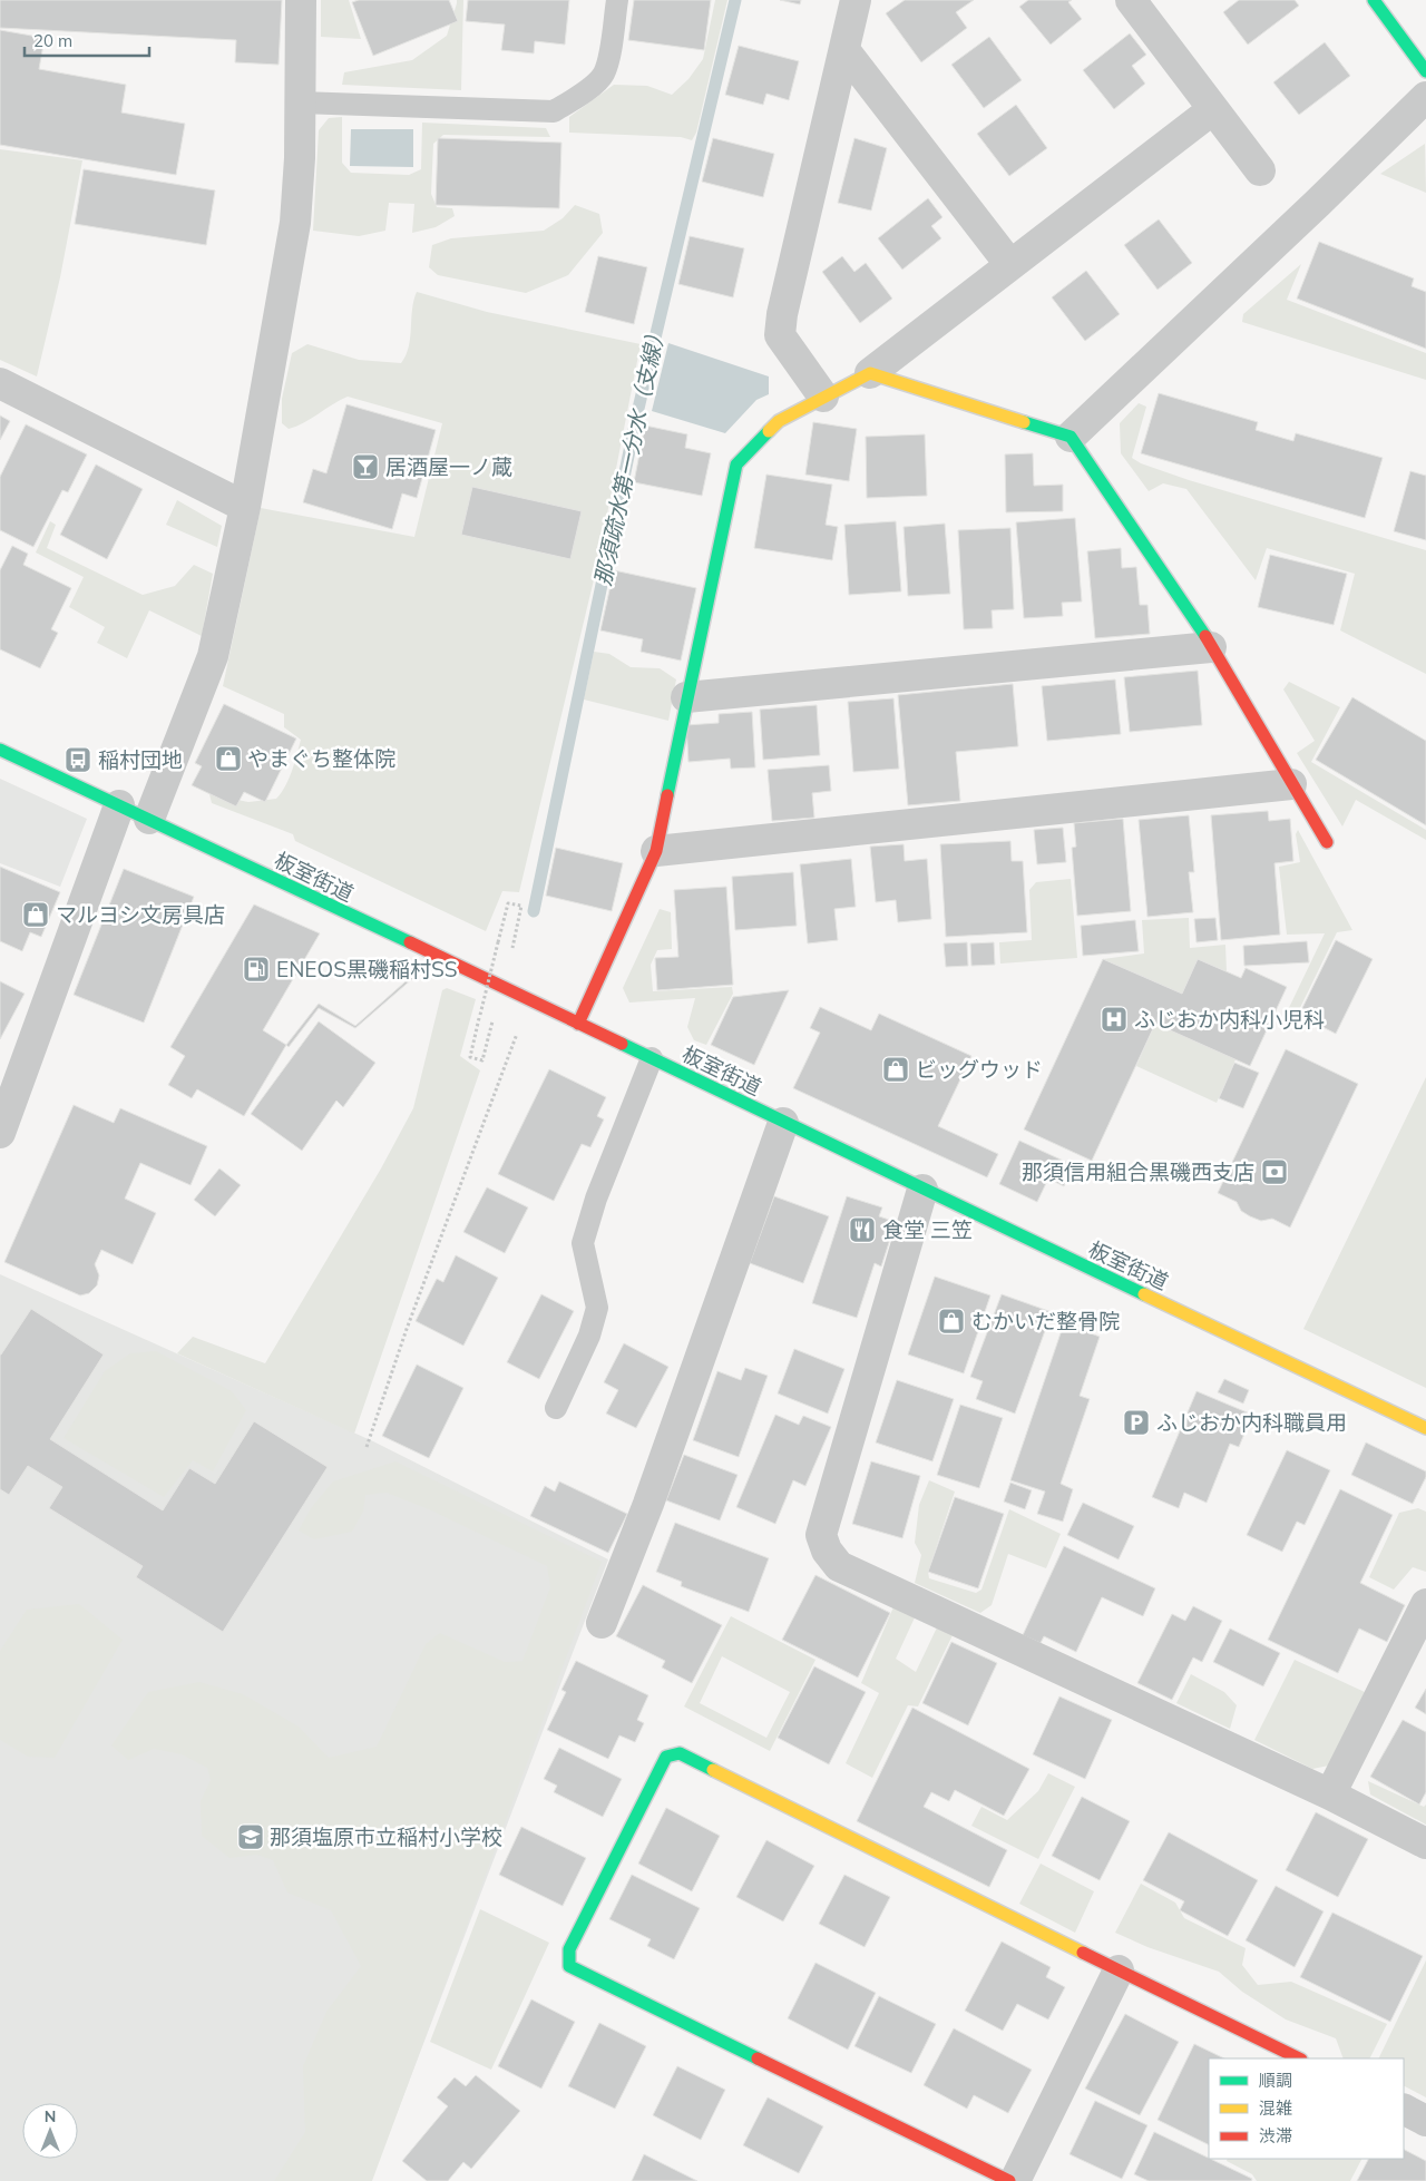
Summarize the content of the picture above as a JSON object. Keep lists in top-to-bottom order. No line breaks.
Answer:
{"streets":{"street":["板室街道"]},"water":["那須疏水第一分水（支線）"],"places":{"bar":["居酒屋一ノ蔵"],"shop":["やまぐち整体院","マルヨシ文房具店","ビッグウッド","むかいだ整骨院"],"bus stop":["稲村団地"],"fuel station":["ENEOS黒磯稲村SS"],"hospital":["ふじおか内科小児科"],"bank":["那須信用組合黒磯西支店"],"restaurant":["食堂 三笠"],"parking":["ふじおか内科職員用"],"school or university":["那須塩原市立稲村小学校"]},"legend":["順調","混雑","渋滞"],"scale_bar":"20 m","north":"top"}
